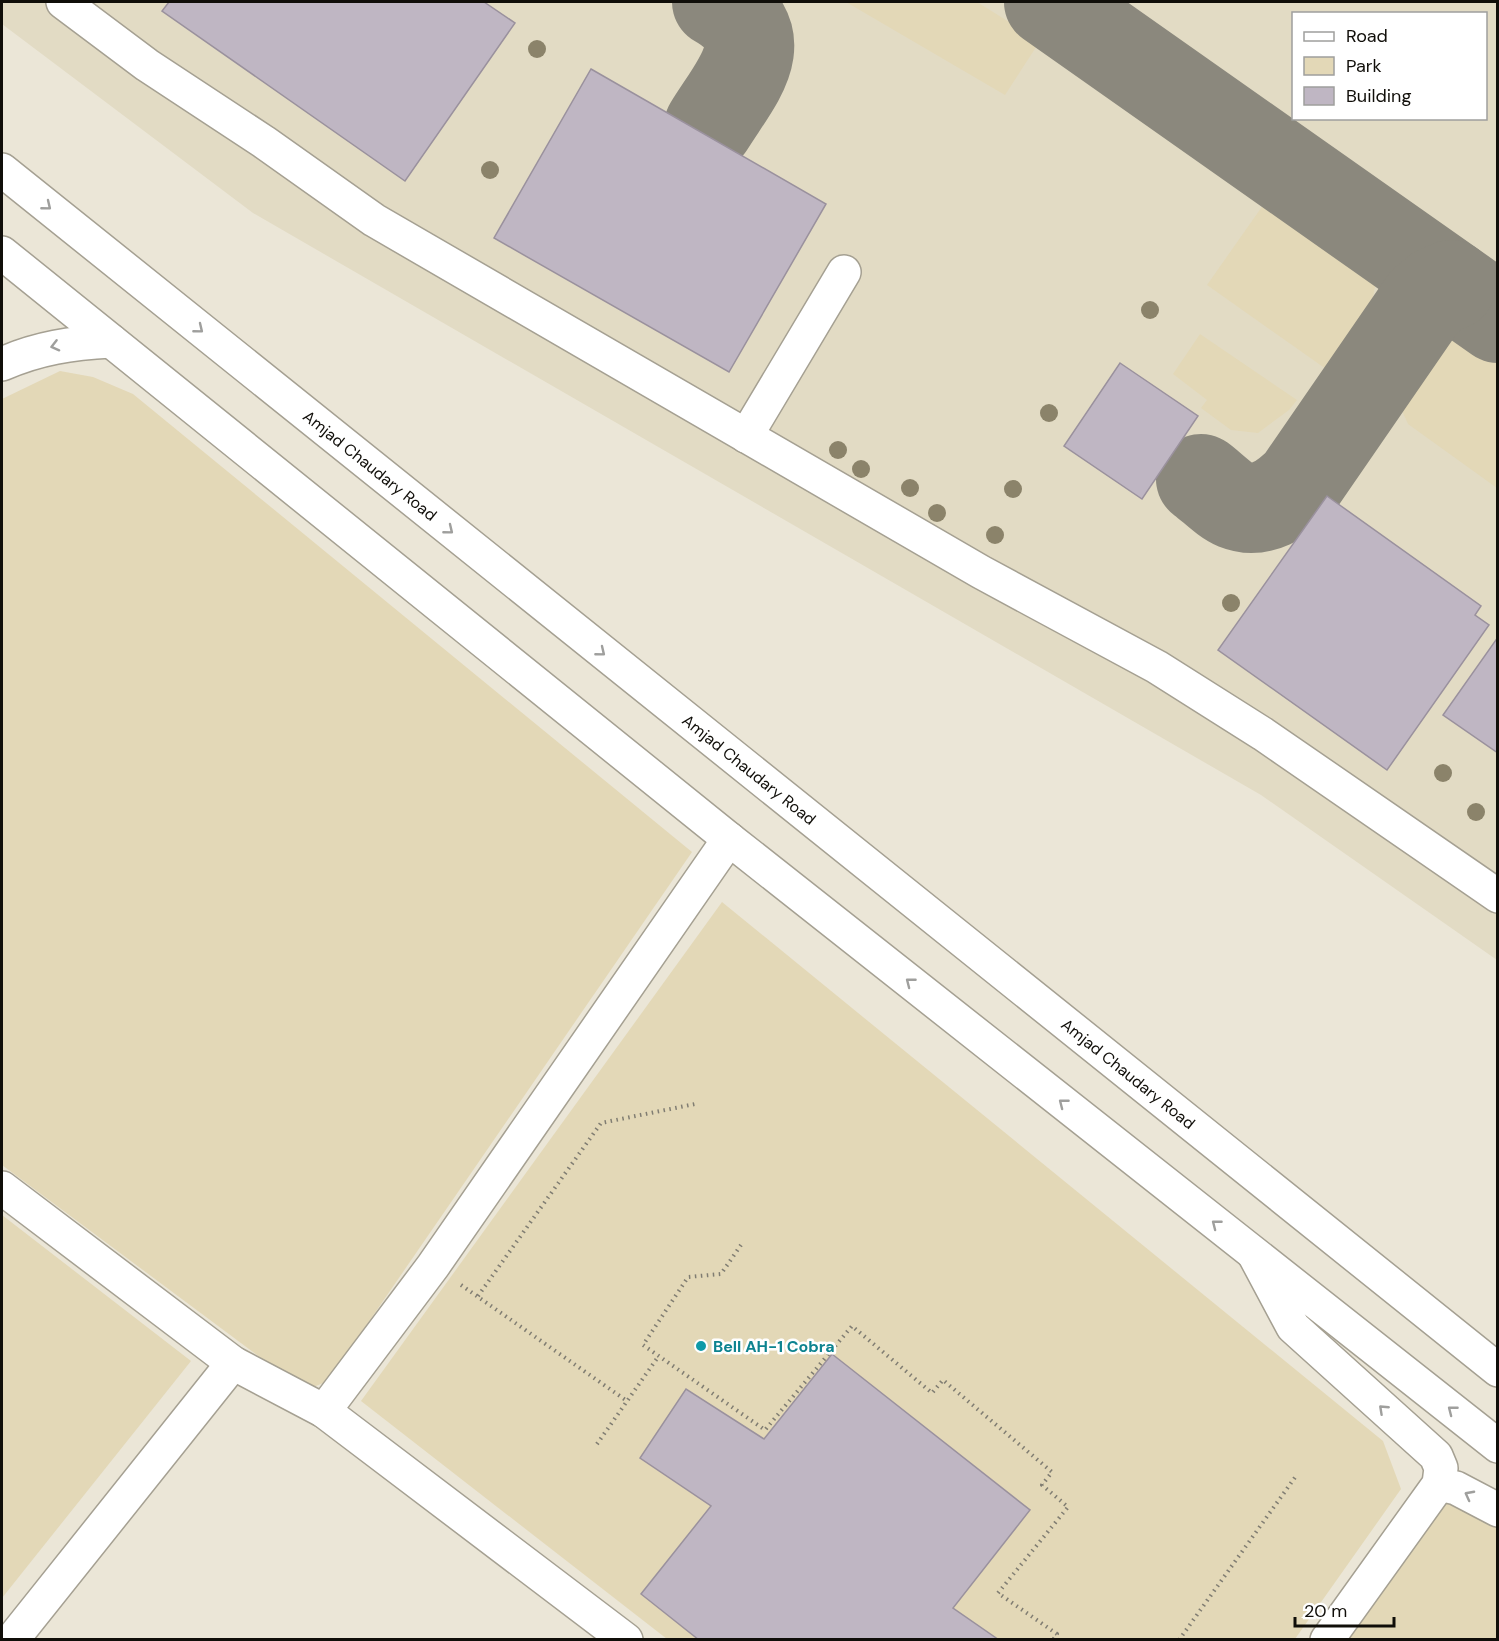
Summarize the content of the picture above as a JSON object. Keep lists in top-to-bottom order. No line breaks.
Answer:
{"streets":{"main road":["Amjad Chaudary Road"]},"places":["Bell AH-1 Cobra"],"legend":["Road","Park","Building"],"scale_bar":"20 m"}
